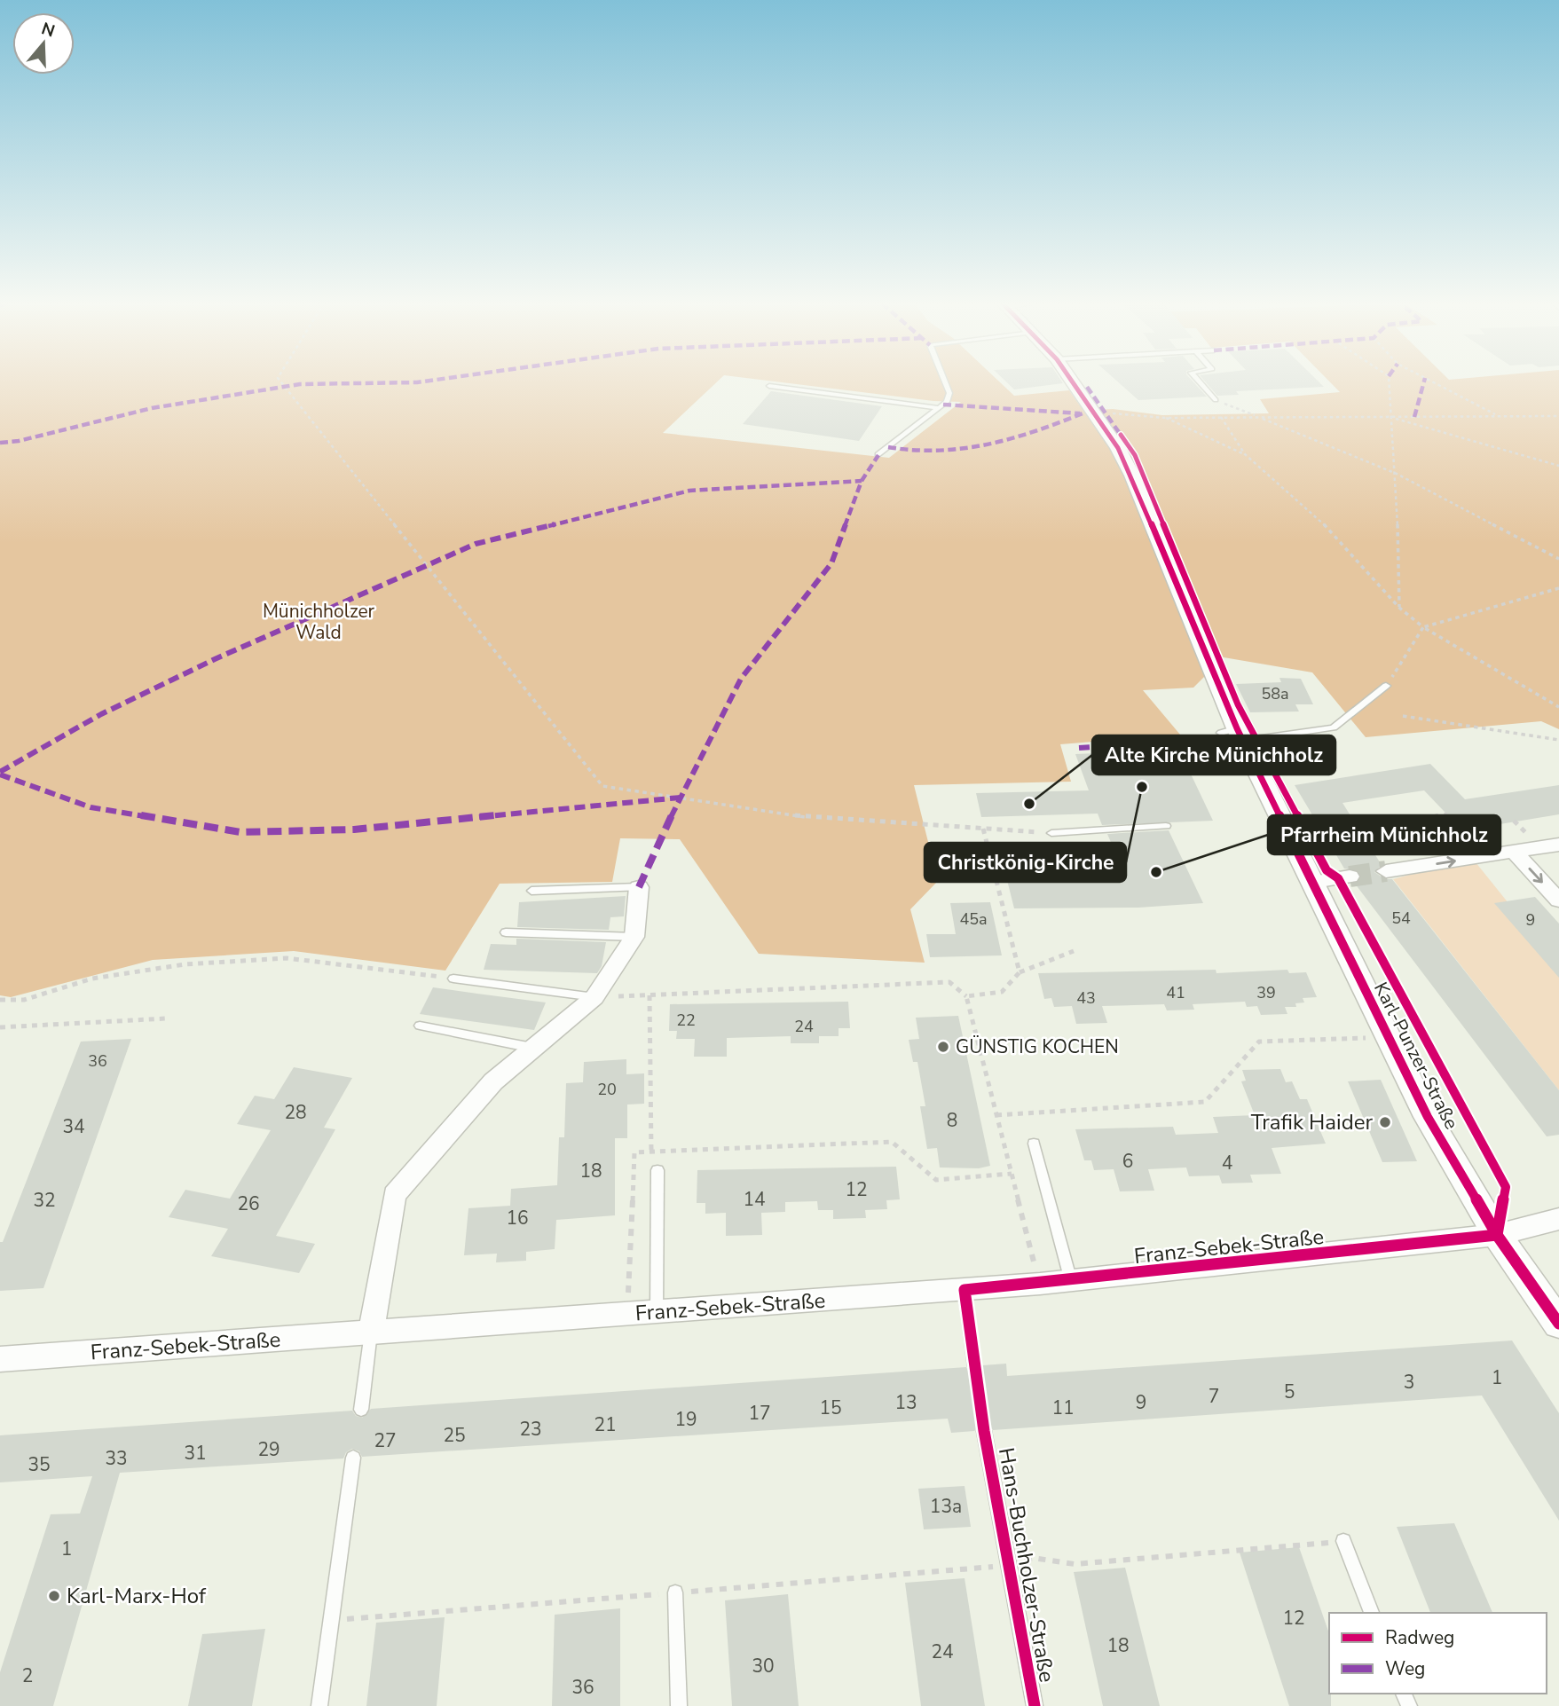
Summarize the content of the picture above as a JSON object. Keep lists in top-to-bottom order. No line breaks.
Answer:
{"streets":{"street":["Karl-Punzer-Straße","Franz-Sebek-Straße"],"lane":["Hans-Buchholzer-Straße"]},"crossings":[["Karl-Punzer-Straße","Franz-Sebek-Straße"]],"parks":["Münichholzer Wald"],"places":["Christkönig-Kirche","Alte Kirche Münichholz","Pfarrheim Münichholz","GÜNSTIG KOCHEN","Trafik Haider","Karl-Marx-Hof"],"house_numbers":["58a","54","45a","9","41","39","43","22","24","36","20","28","8","34","6","4","18","12","14","32","26","16","1","3","5","7","13","9","15","11","17","19","21","23","25","27","29","31","33","35","13a","1","12","18","24","30","2","36"],"legend":["Radweg","Weg"],"north":"top"}
